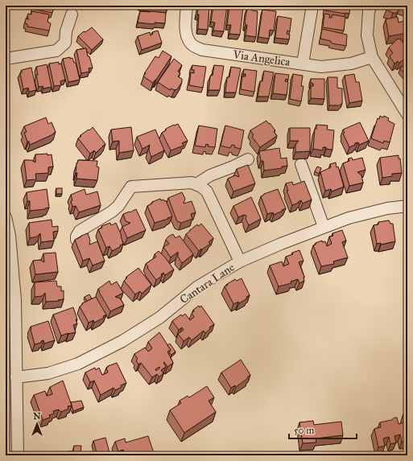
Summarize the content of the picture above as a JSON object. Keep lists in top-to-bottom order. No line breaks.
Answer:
{"streets":{"street":["Via Angelica","Cantara Lane"]},"scale_bar":"50 m","north":"top"}
